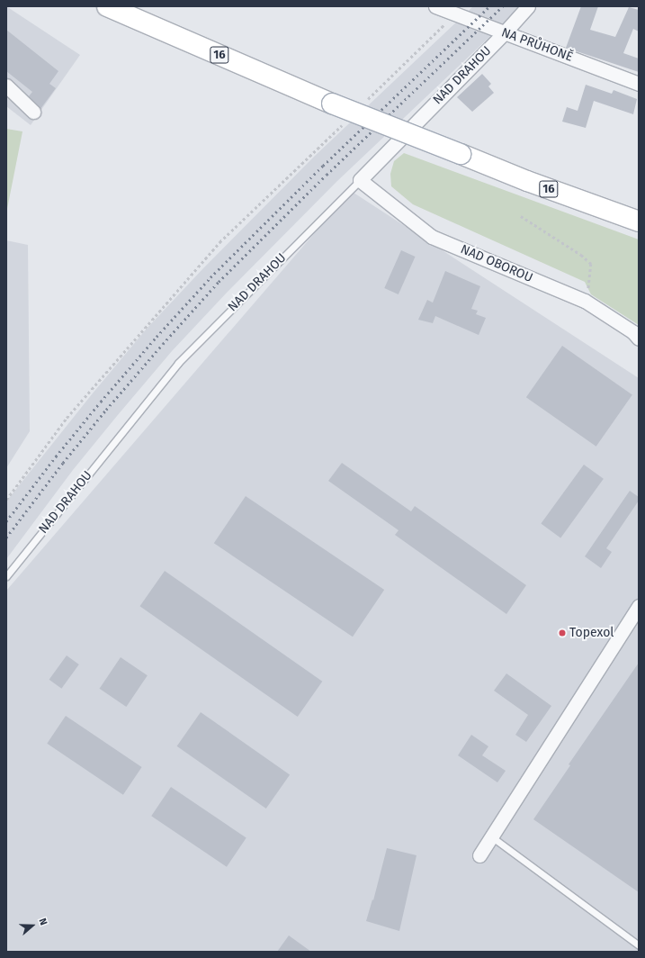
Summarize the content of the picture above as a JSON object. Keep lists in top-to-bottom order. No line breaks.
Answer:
{"streets":{"main road":["16"],"street":["NA PRŮHONĚ","NAD DRAHOU","NAD OBOROU"]},"crossings":[["NA PRŮHONĚ","NAD DRAHOU"],["NAD DRAHOU","NAD OBOROU"]],"places":["Topexol"],"north":"right"}
